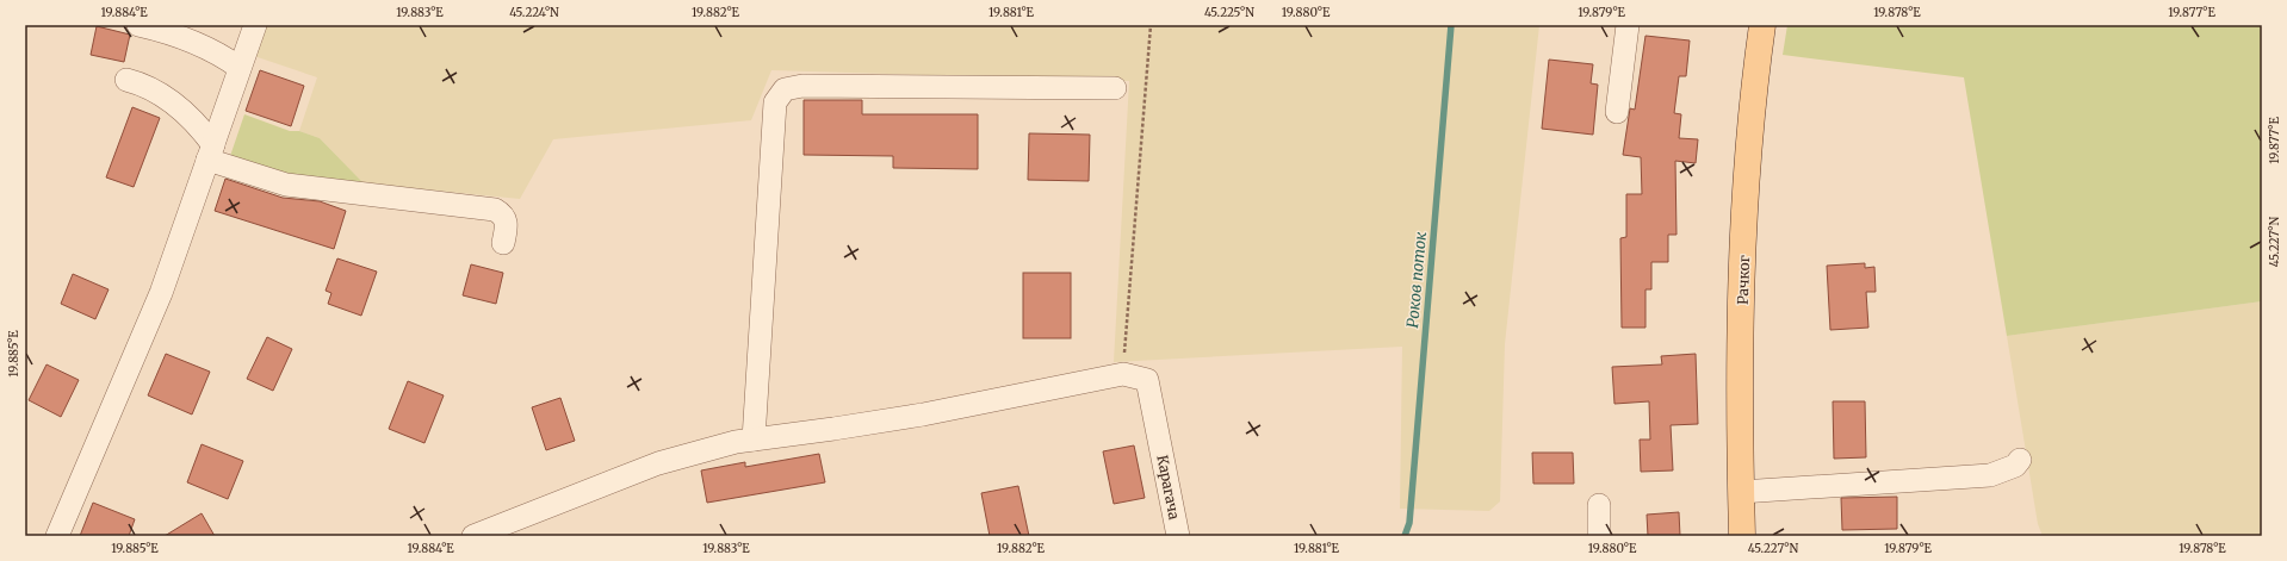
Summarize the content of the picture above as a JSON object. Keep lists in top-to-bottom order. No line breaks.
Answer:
{"streets":{"main road":["Рачког"],"street":["Карагача"]},"water":["Роков поток"],"coordinates":["19.884°E","19.883°E","45.224°N","19.882°E","19.881°E","45.225°N","19.880°E","19.879°E","19.878°E","19.877°E","45.227°N","19.885°E"]}
